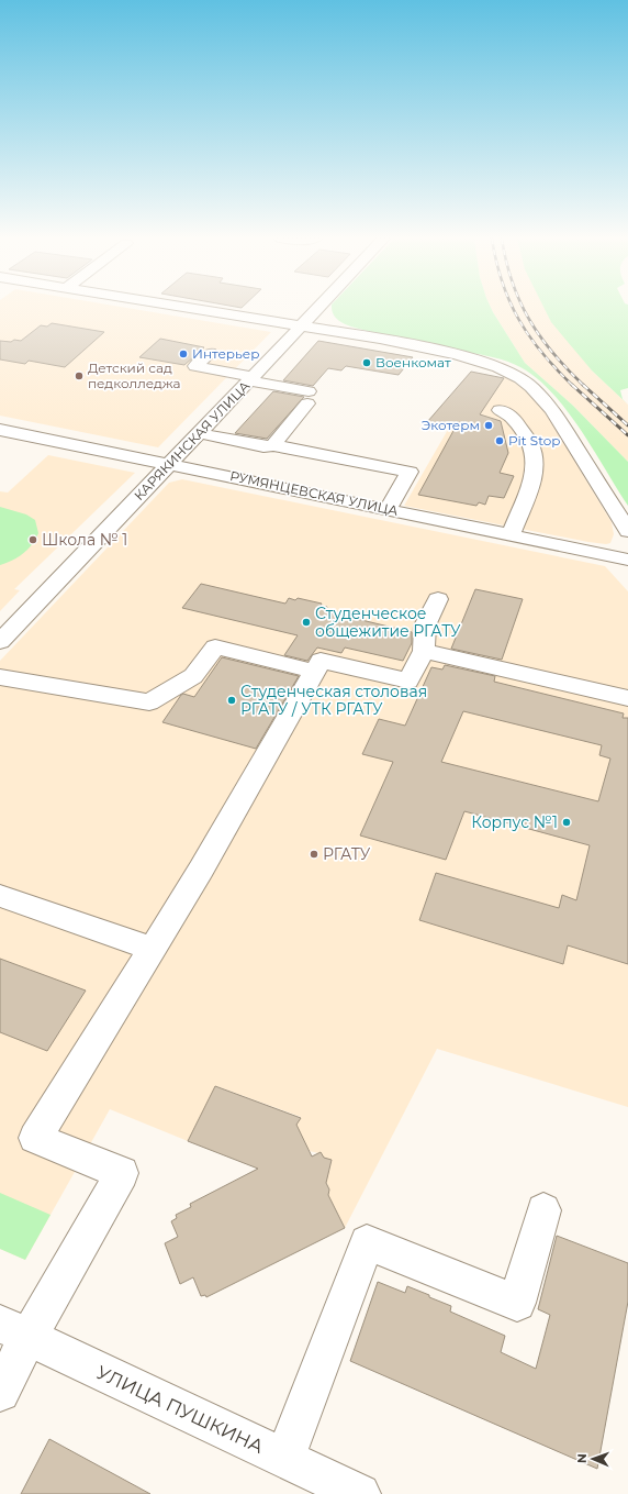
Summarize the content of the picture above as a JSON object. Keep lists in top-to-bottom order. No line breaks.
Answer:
{"streets":{"street":["КАРЯКИНСКАЯ УЛИЦА","РУМЯНЦЕВСКАЯ УЛИЦА","УЛИЦА ПУШКИНА"]},"crossings":[["КАРЯКИНСКАЯ УЛИЦА","РУМЯНЦЕВСКАЯ УЛИЦА"]],"places":["Интерьер","Военкомат","Детский сад педколледжа","Экотерм","Pit Stop","Школа № 1","Студенческое общежитие РГАТУ","Студенческая столовая РГАТУ / УТК РГАТУ","Корпус №1","РГАТУ"],"north":"left"}
